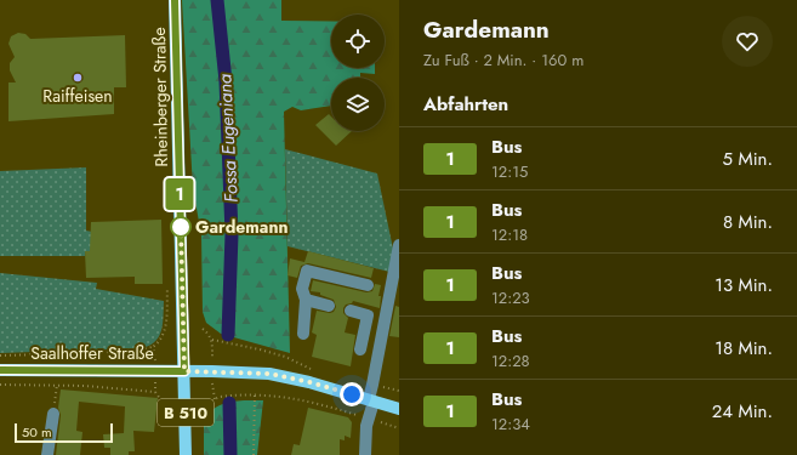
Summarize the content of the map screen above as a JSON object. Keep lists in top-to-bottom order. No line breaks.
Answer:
{"streets":{"main road":["Rheinberger Straße","Saalhoffer Straße","B 510"]},"crossings":[["Rheinberger Straße","Saalhoffer Straße"]],"water":["Fossa Eugeniana"],"places":["Raiffeisen","Gardemann"],"lines":["bus line 1"],"scale_bar":"50 m","page":{"on_map":"1","heading":[["Gardemann","Zu Fuß · 2 Min. · 160 m"],"Abfahrten"],"list":[{"mark":"1","name":"Bus","note":"12:15","value":"5 Min."},{"mark":"1","name":"Bus","note":"12:18","value":"8 Min."},{"mark":"1","name":"Bus","note":"12:23","value":"13 Min."},{"mark":"1","name":"Bus","note":"12:28","value":"18 Min."},{"mark":"1","name":"Bus","note":"12:34","value":"24 Min."}],"scale":"50 m"}}
